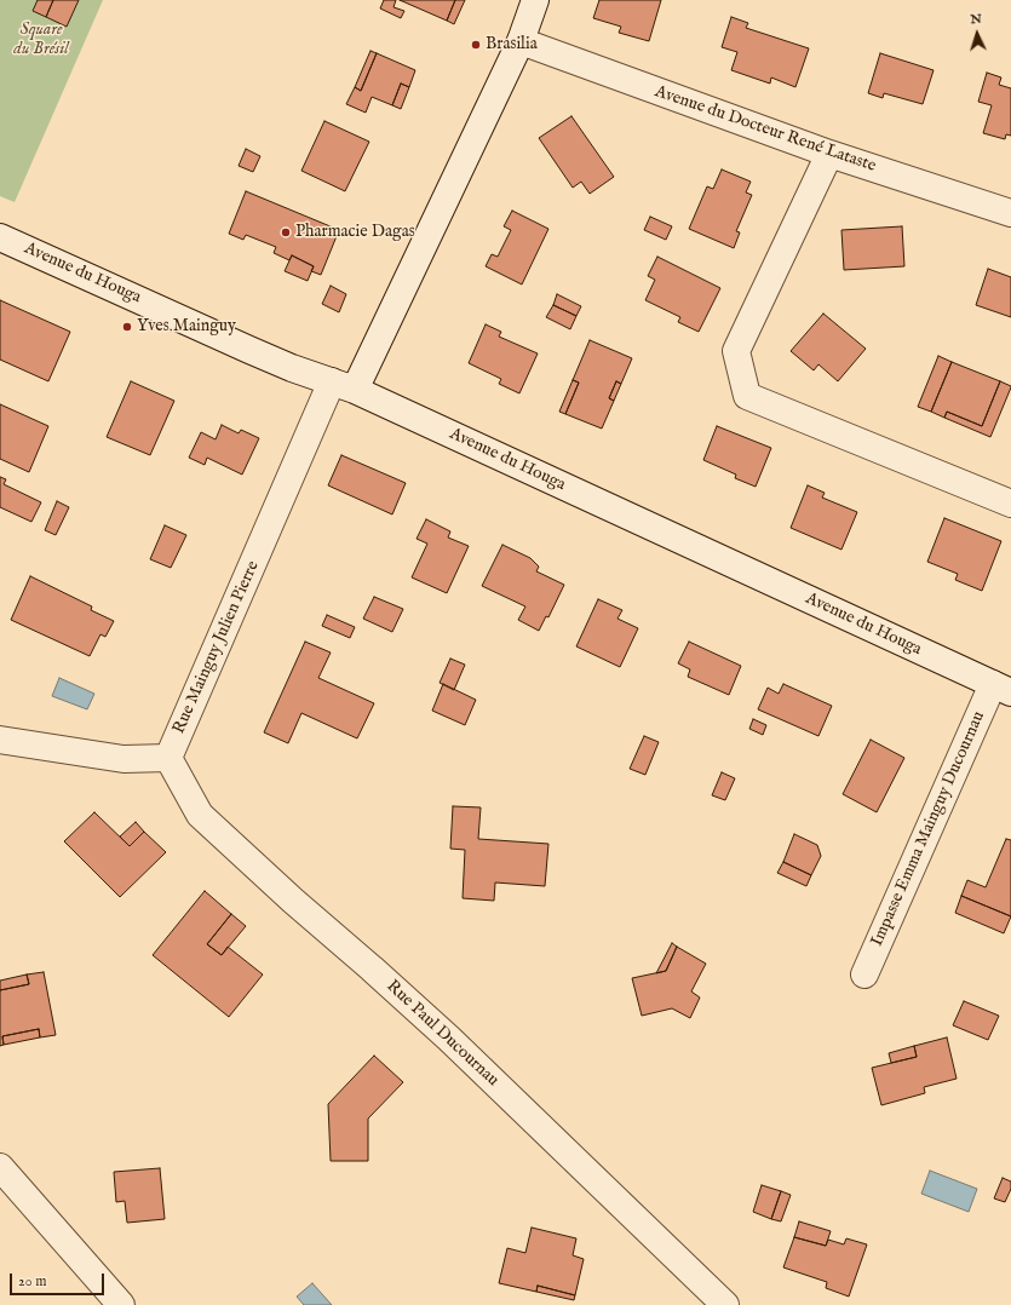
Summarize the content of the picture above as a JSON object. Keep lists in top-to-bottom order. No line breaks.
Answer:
{"streets":{"street":["Avenue du Docteur René Lataste","Avenue du Houga","Rue Mainguy Julien Pierre","Impasse Emma Mainguy Ducournau","Rue Paul Ducournau"]},"crossings":[["Avenue du Docteur René Lataste","Rue Mainguy Julien Pierre"],["Avenue du Houga","Rue Mainguy Julien Pierre"],["Avenue du Houga","Impasse Emma Mainguy Ducournau"],["Rue Mainguy Julien Pierre","Rue Paul Ducournau"]],"parks":["Square du Brésil"],"places":["Brasilia","Pharmacie Dagas","Yves Mainguy"],"scale_bar":"20 m","north":"top"}
